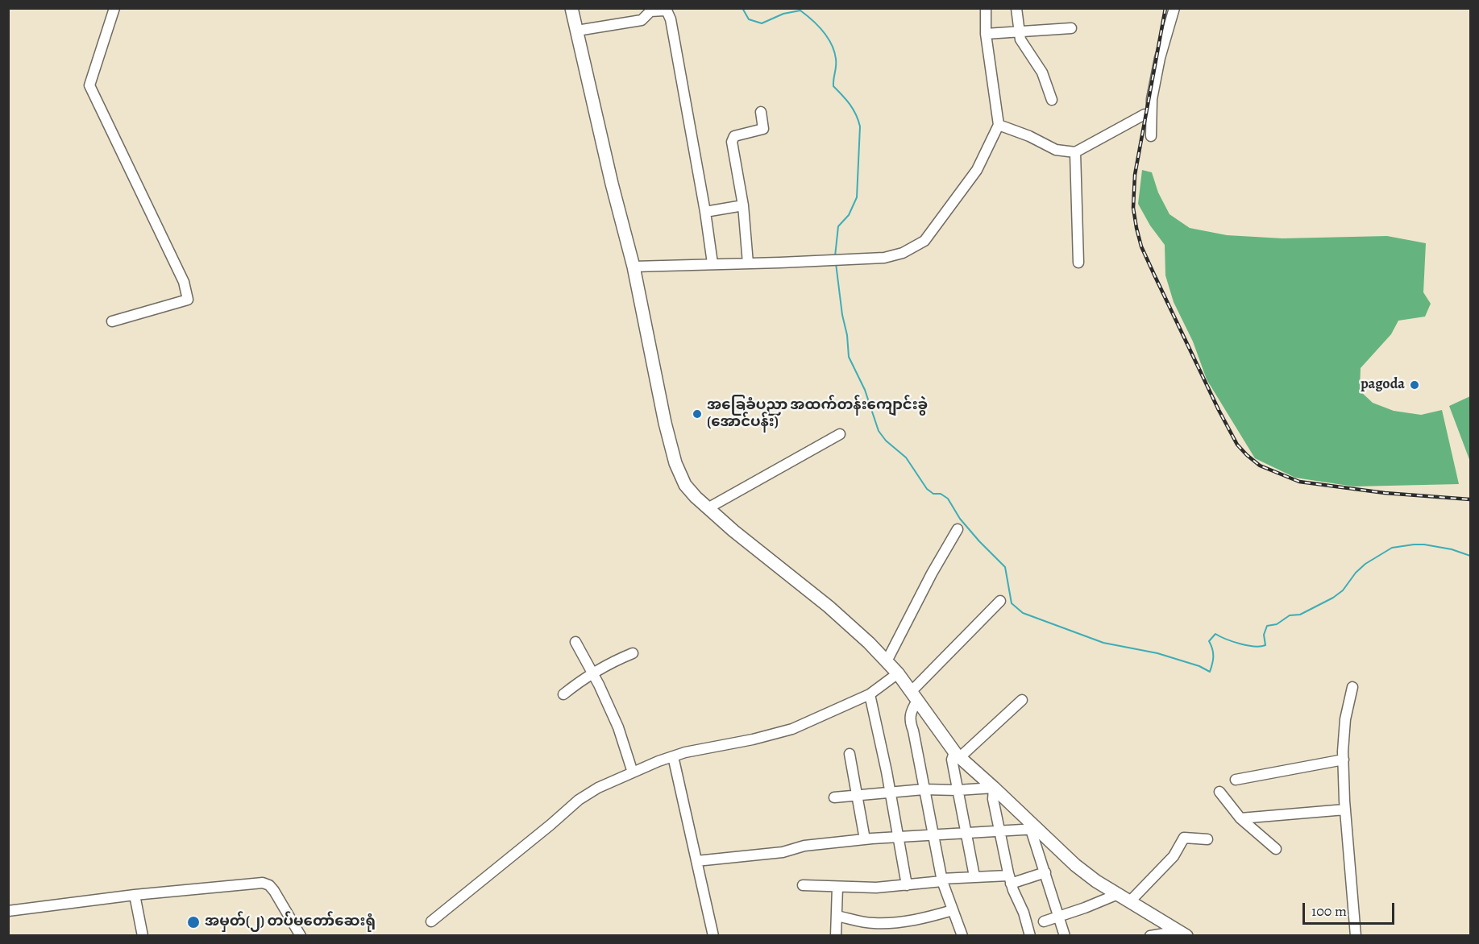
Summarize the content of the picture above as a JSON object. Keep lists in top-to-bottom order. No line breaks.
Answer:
{"places":["pagoda","အခြေခံပညာ အထက်တန်းကျောင်းခွဲ (အောင်ပန်း)","အမှတ်(၂) တပ်မတော်ဆေးရုံ"],"scale_bar":"100 m"}
